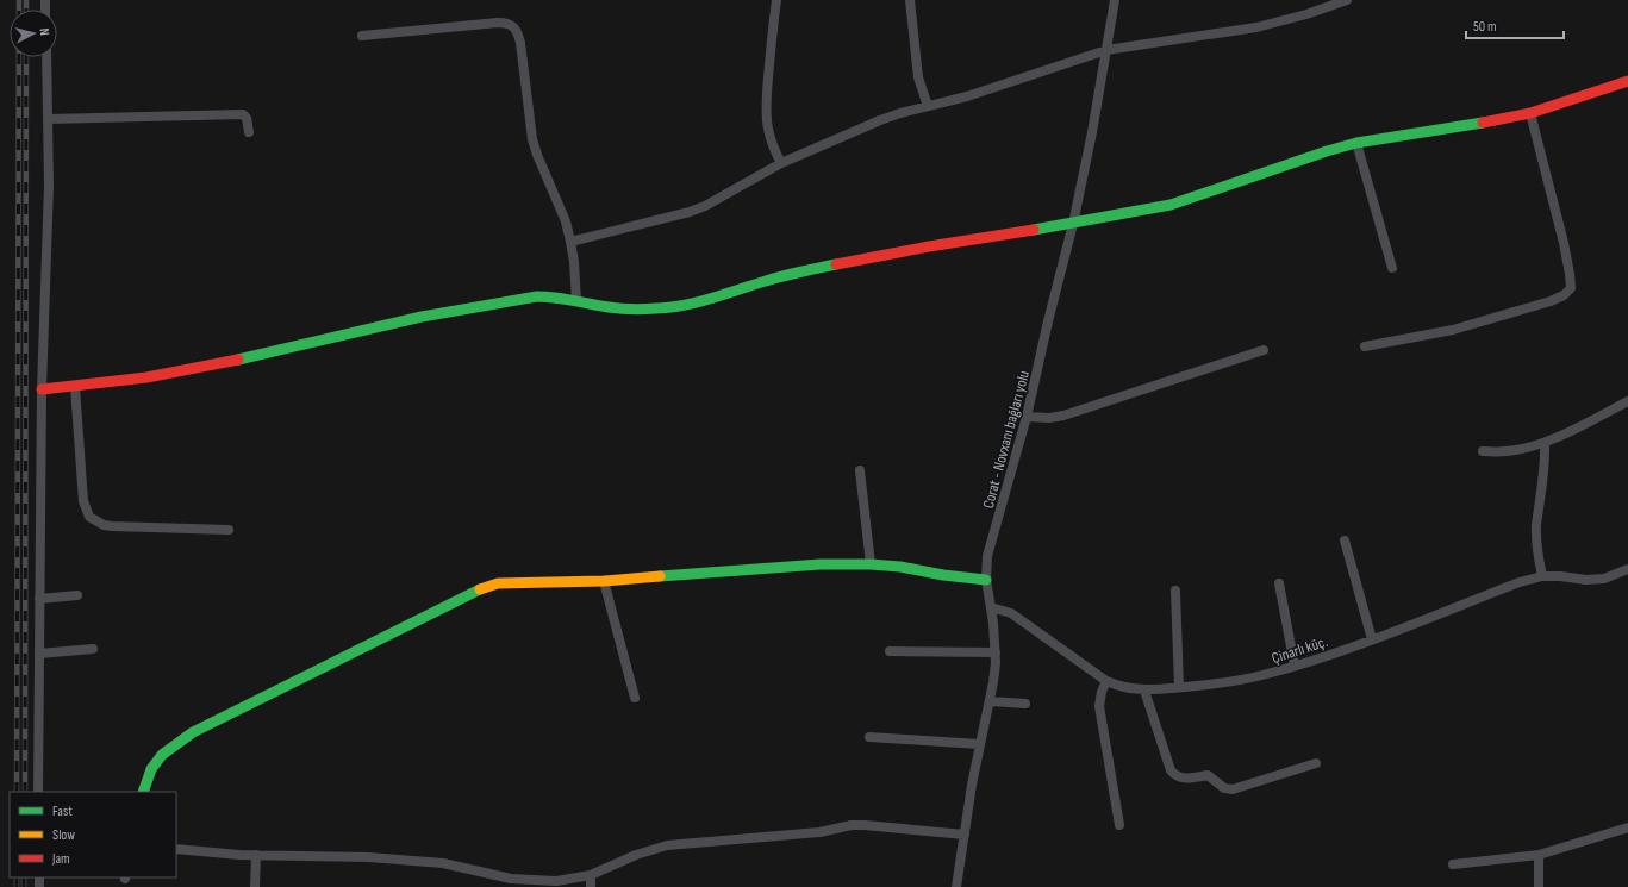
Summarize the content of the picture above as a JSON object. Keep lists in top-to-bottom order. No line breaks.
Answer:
{"streets":{"street":["Corat - Novxanı bağları yolu","Çinarlı küç."]},"crossings":[["Corat - Novxanı bağları yolu","Çinarlı küç."]],"legend":["Fast","Slow","Jam"],"scale_bar":"50 m","north":"right"}
